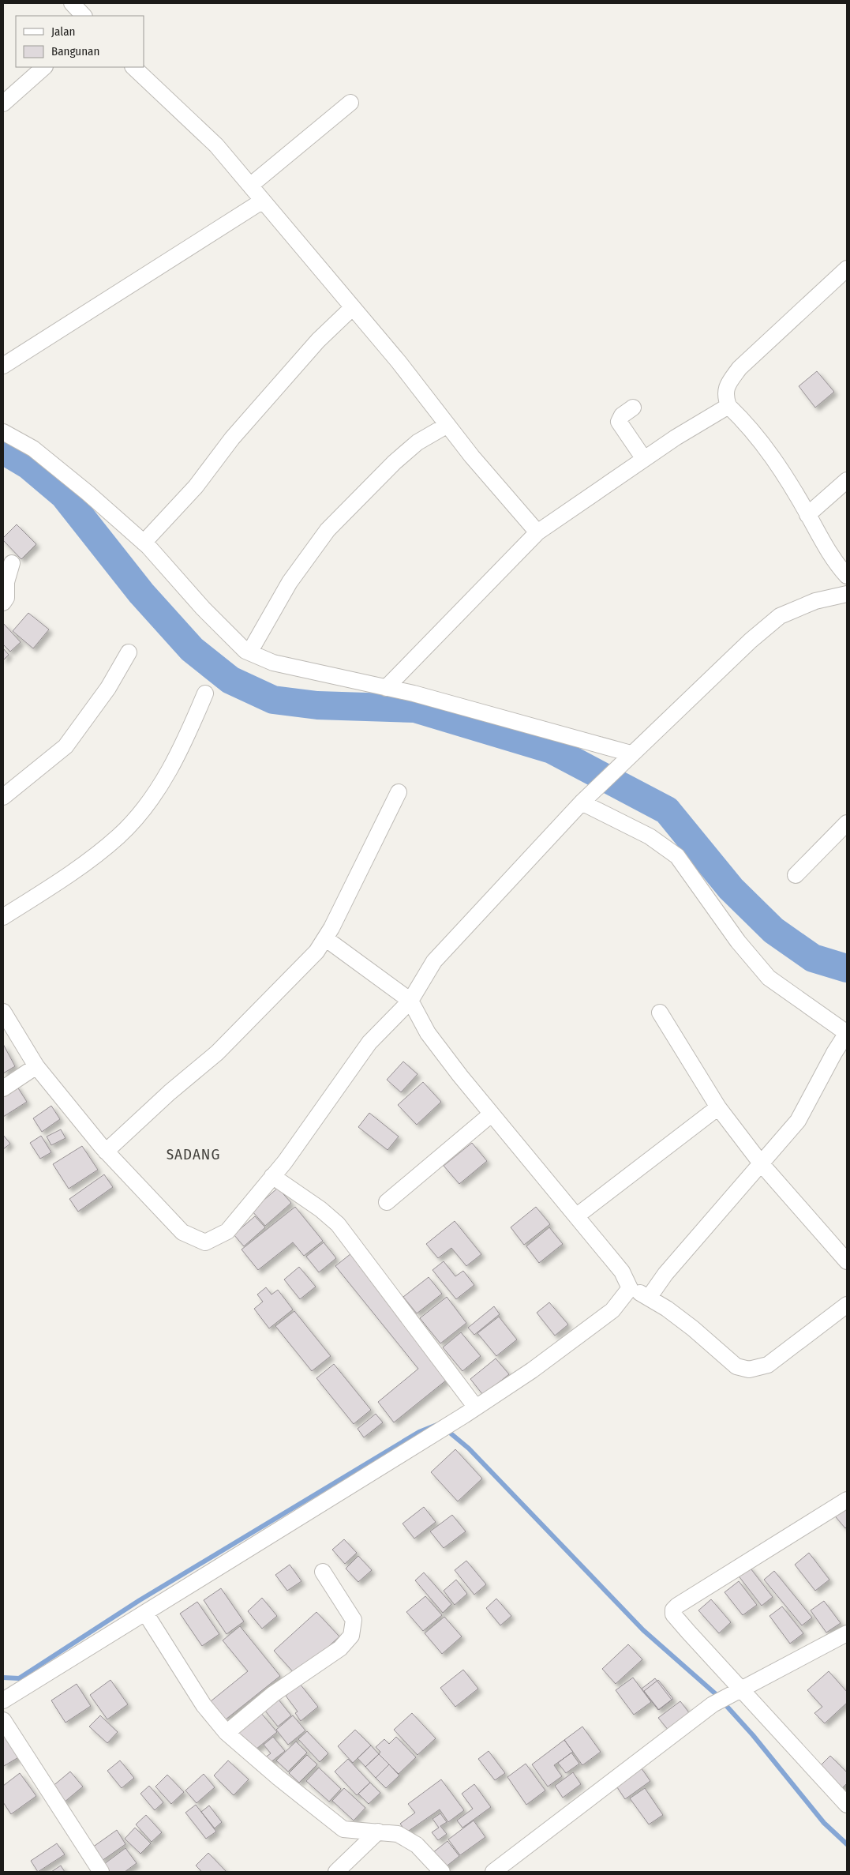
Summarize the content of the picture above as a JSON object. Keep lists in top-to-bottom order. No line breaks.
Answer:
{"districts":["SADANG"],"legend":["Jalan","Bangunan"]}
